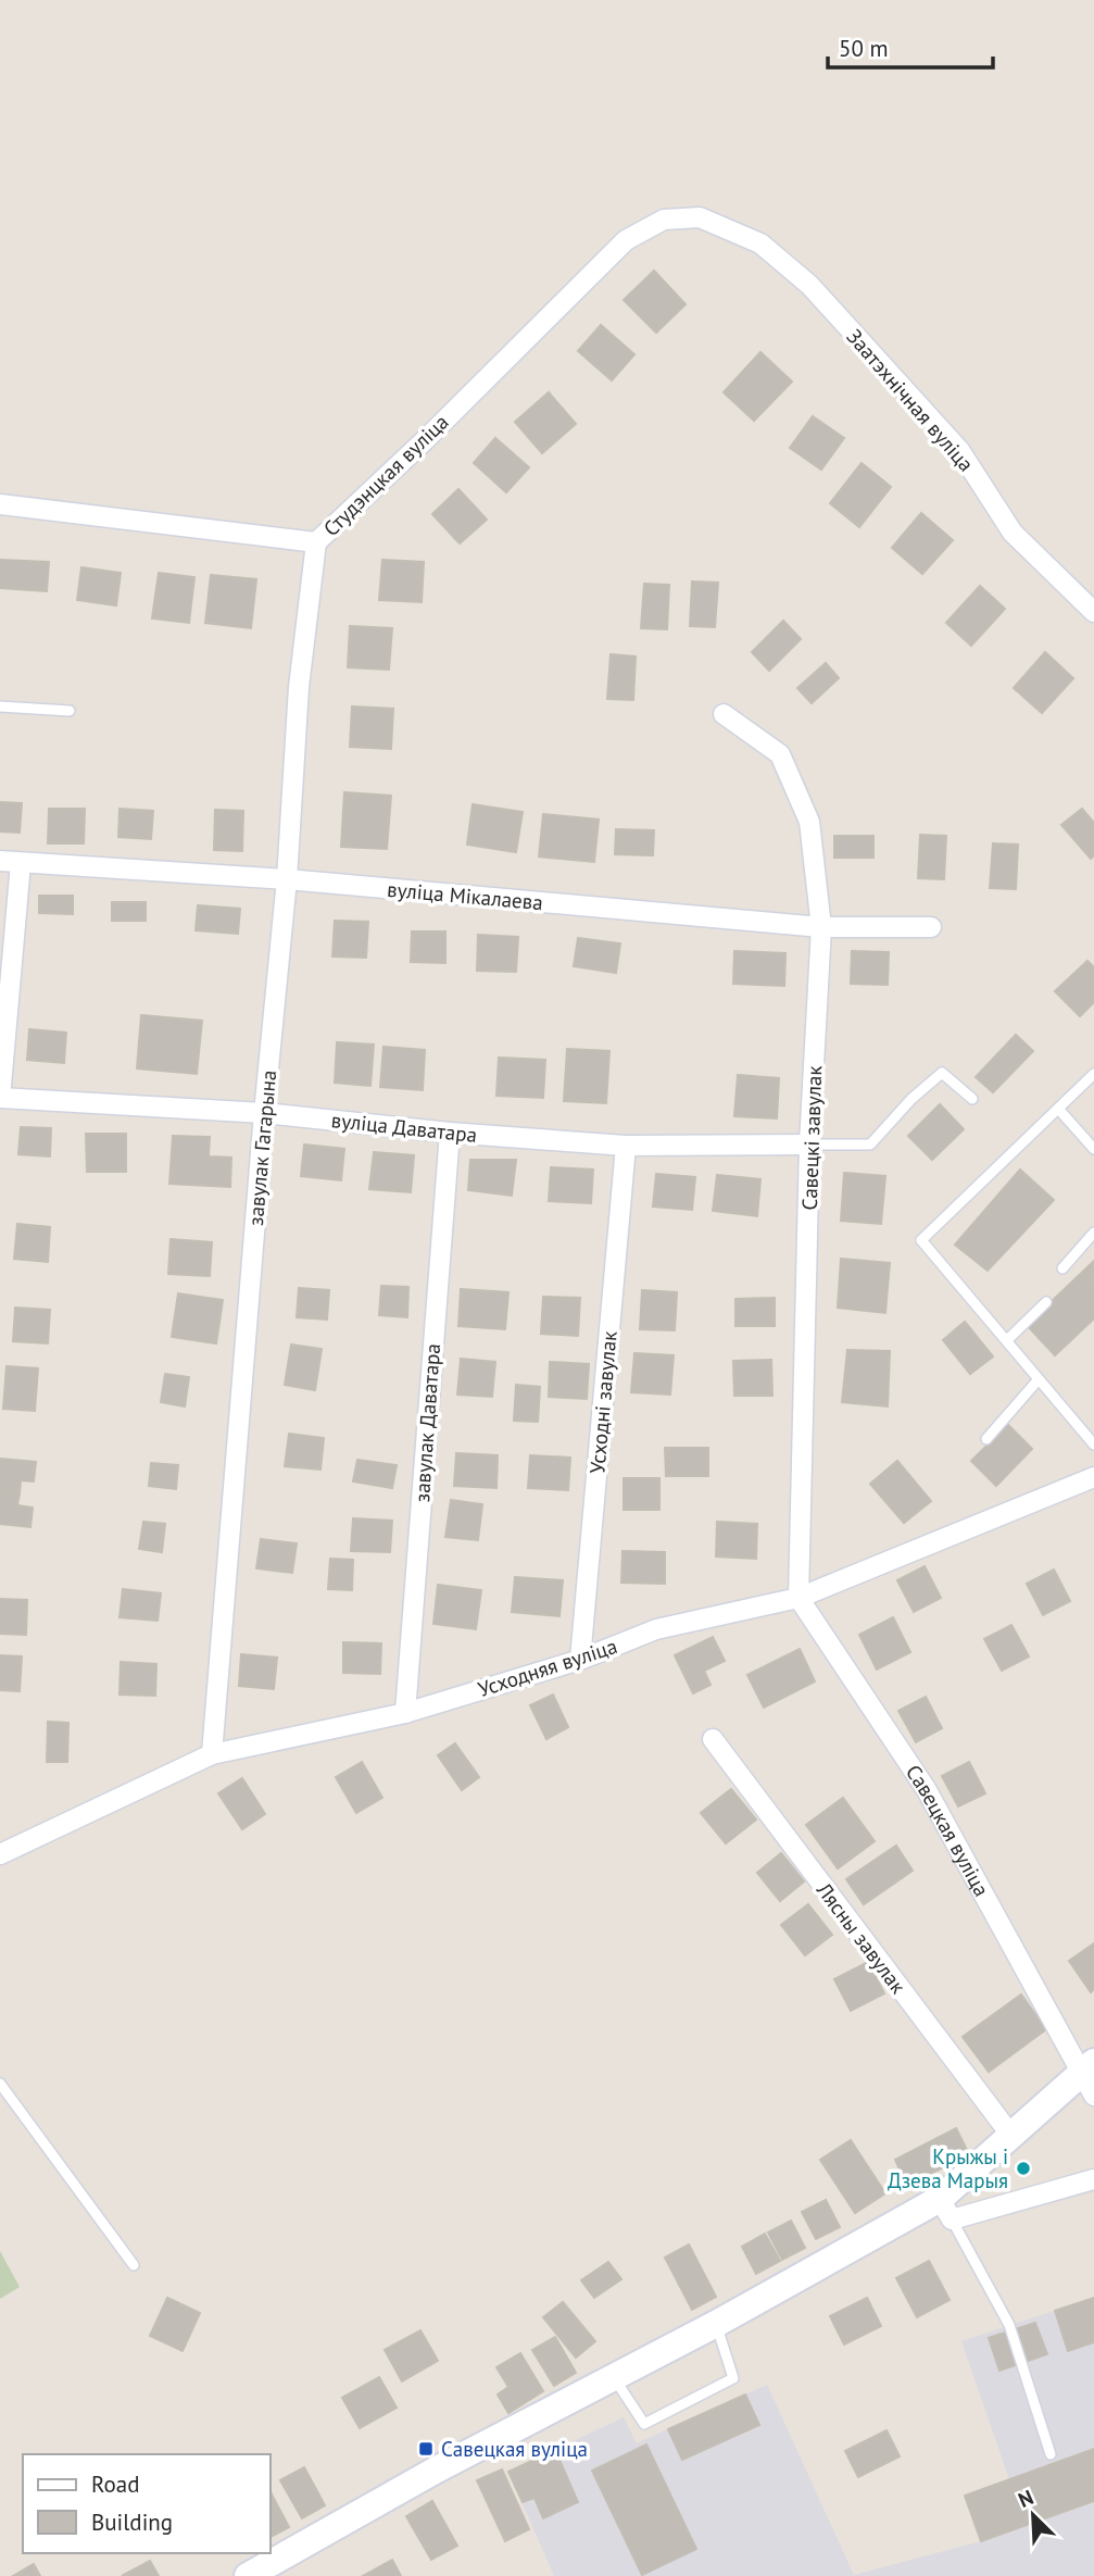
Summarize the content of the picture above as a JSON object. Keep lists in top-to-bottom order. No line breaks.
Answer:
{"streets":{"street":["Заатэхнічная вуліца","Студэнцкая вуліца","вуліца Мікалаева","вуліца Даватара","Савецкі завулак","завулак Гагарына","Усходні завулак","завулак Даватара","Усходняя вуліца","Савецкая вуліца","Лясны завулак"]},"crossings":[["Заатэхнічная вуліца","Студэнцкая вуліца"],["Студэнцкая вуліца","завулак Гагарына"],["вуліца Мікалаева","Савецкі завулак"],["вуліца Мікалаева","завулак Гагарына"],["вуліца Даватара","Савецкі завулак"],["вуліца Даватара","завулак Гагарына"],["вуліца Даватара","Усходні завулак"],["вуліца Даватара","завулак Даватара"],["Савецкі завулак","Усходняя вуліца"],["Савецкі завулак","Савецкая вуліца"],["завулак Гагарына","Усходняя вуліца"],["Усходні завулак","Усходняя вуліца"],["завулак Даватара","Усходняя вуліца"],["Усходняя вуліца","Савецкая вуліца"],["Савецкая вуліца","Лясны завулак"]],"places":{"other":["Крыжы і Дзева Марыя"],"transit":["Савецкая вуліца"]},"legend":["Road","Building"],"scale_bar":"50 m","north":"top left"}
